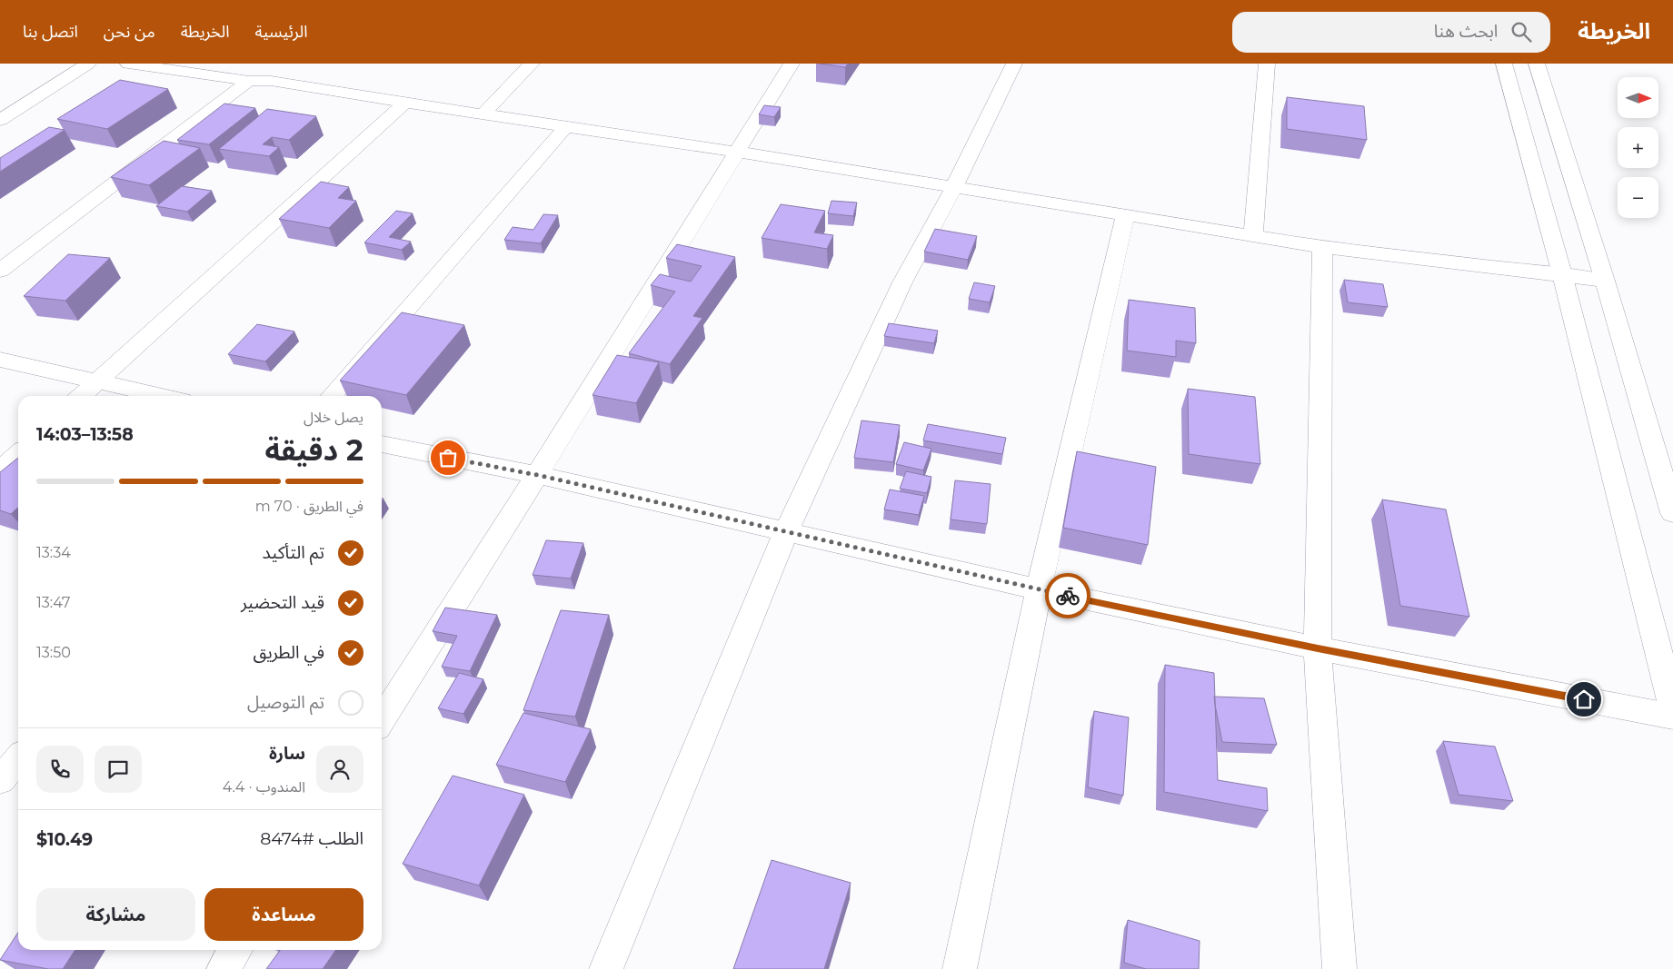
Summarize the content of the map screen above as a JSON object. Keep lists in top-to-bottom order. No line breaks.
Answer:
{"north":"right","page":{"header":"الخريطة","search":"ابحث هنا","nav":["الرئيسية","الخريطة","من نحن","اتصل بنا"],"map_buttons":["+","−"],"heading":["2 دقيقة","يصل خلال","13:58–14:03"],"panel":["سارة","المندوب · 4.4","الطلب #8474","$10.49"],"bar":"في الطريق · 70 m","list":[["تم التأكيد","13:34"],["قيد التحضير","13:47"],["في الطريق","13:50"],"تم التوصيل"],"buttons":["مساعدة","مشاركة"]}}
